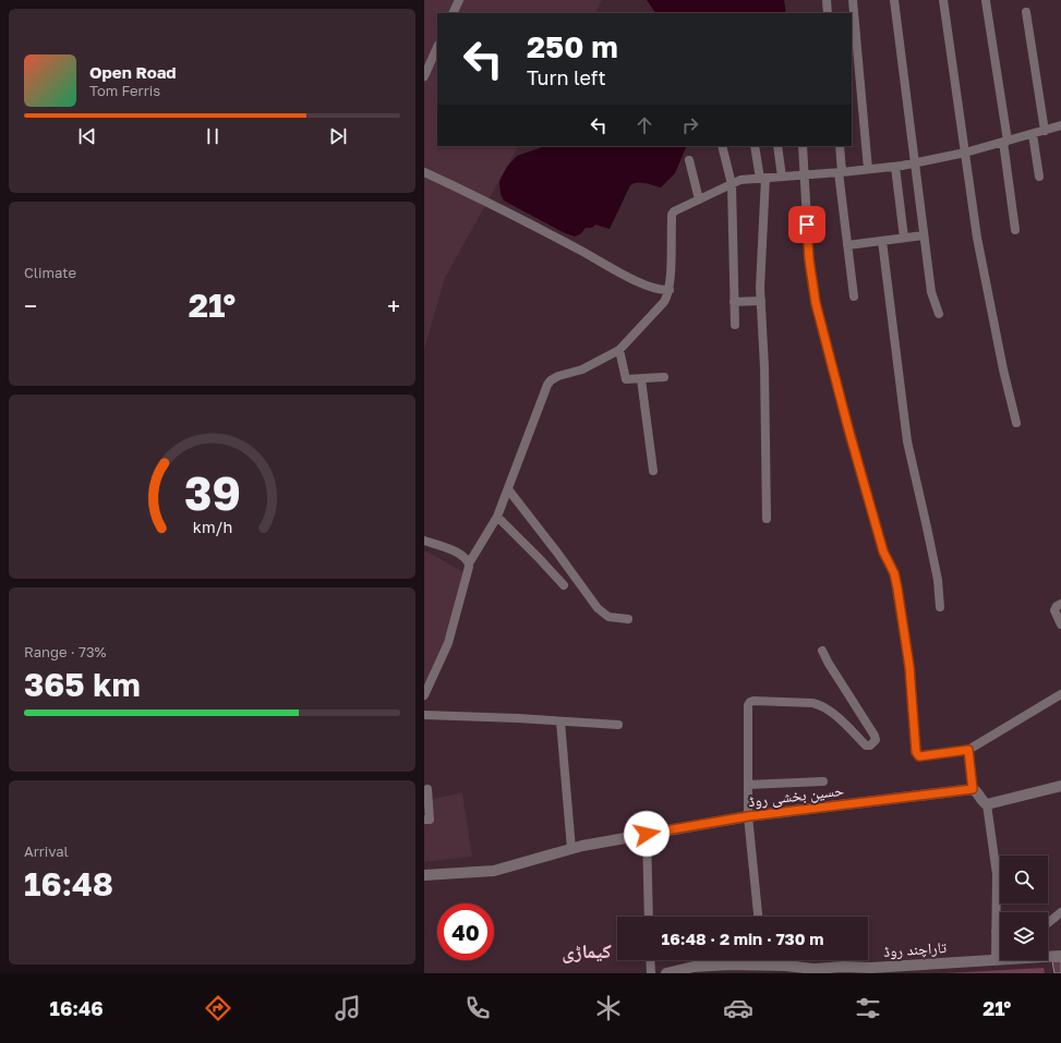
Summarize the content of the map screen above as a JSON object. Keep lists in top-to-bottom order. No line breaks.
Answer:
{"streets":{"street":["حسین بخشی روڈ","تاراچند روڈ"]},"districts":["کیماڑی"],"page":{"turn":["250 m","Turn left"],"song":["Open Road","Tom Ferris"],"tile":["Climate",["Range · 73%","365 km"],["Arrival","16:48"]],"heat":["−","21°","+"],"limit":"40","trip":"16:48 · 2 min · 730 m","tabs":["16:46","21°"],"gauge":["39","km/h"]}}
